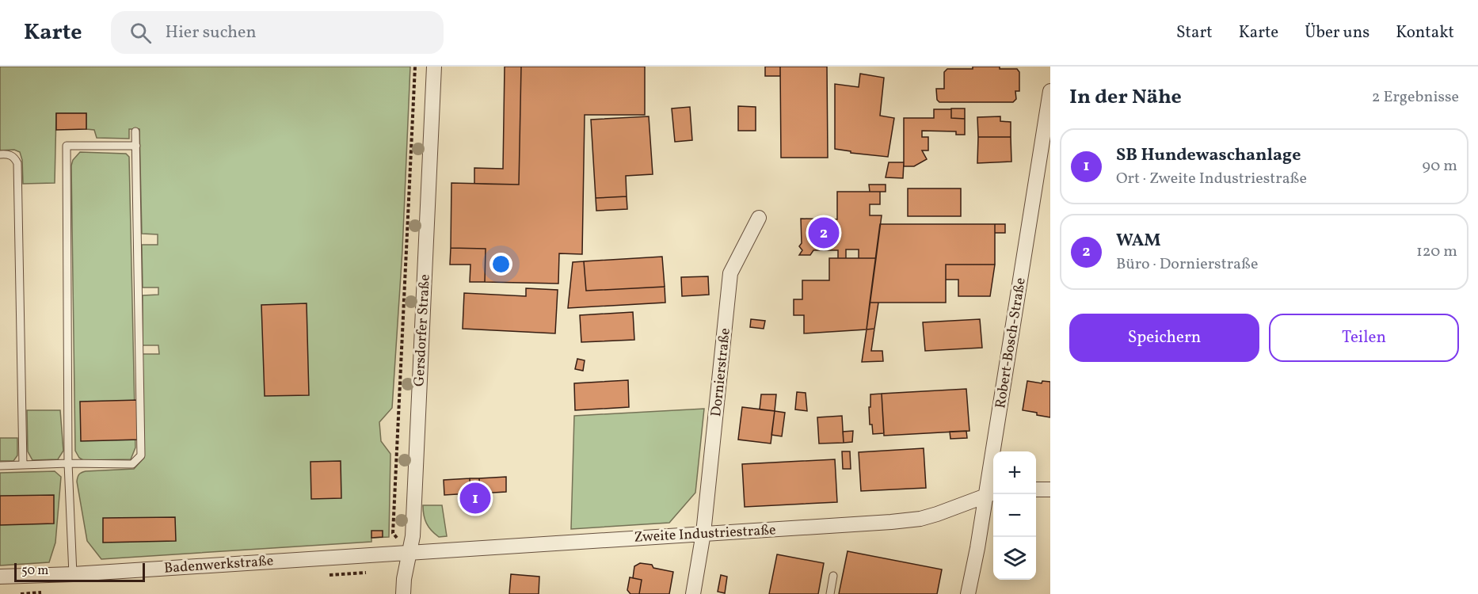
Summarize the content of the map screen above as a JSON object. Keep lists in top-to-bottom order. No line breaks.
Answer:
{"streets":{"street":["Gersdorfer Straße","Robert-Bosch-Straße","Dornierstraße","Zweite Industriestraße","Badenwerkstraße"]},"crossings":[["Gersdorfer Straße","Zweite Industriestraße"],["Gersdorfer Straße","Badenwerkstraße"],["Robert-Bosch-Straße","Zweite Industriestraße"],["Dornierstraße","Zweite Industriestraße"],["Zweite Industriestraße","Badenwerkstraße"]],"scale_bar":"50 m","page":{"header":"Karte","search":"Hier suchen","nav":["Start","Karte","Über uns","Kontakt"],"heading":["In der Nähe","2 Ergebnisse"],"list":[{"mark":"1","name":"SB Hundewaschanlage","note":"Ort · Zweite Industriestraße","value":"90 m"},{"mark":"2","name":"WAM","note":"Büro · Dornierstraße","value":"120 m"}],"pins":["2","1"],"buttons":["Speichern","Teilen"],"map_buttons":["+","−"],"scale":"50 m"}}
